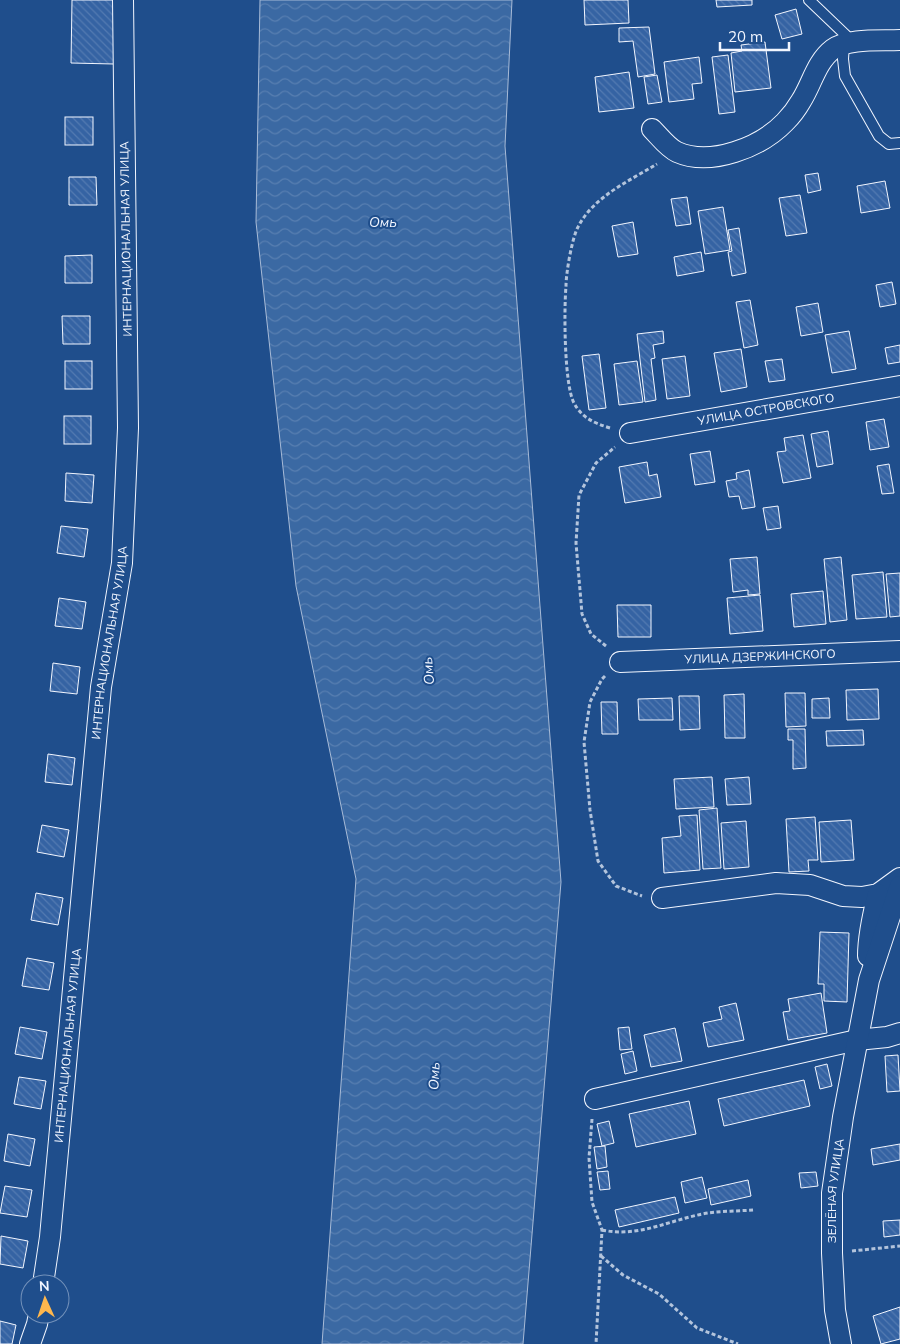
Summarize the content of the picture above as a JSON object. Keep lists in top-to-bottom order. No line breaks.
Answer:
{"streets":{"street":["ИНТЕРНАЦИОНАЛЬНАЯ УЛИЦА","УЛИЦА ОСТРОВСКОГО","УЛИЦА ДЗЕРЖИНСКОГО","ЗЕЛЁНАЯ УЛИЦА"]},"water":["Омь"],"scale_bar":"20 m","north":"top"}
